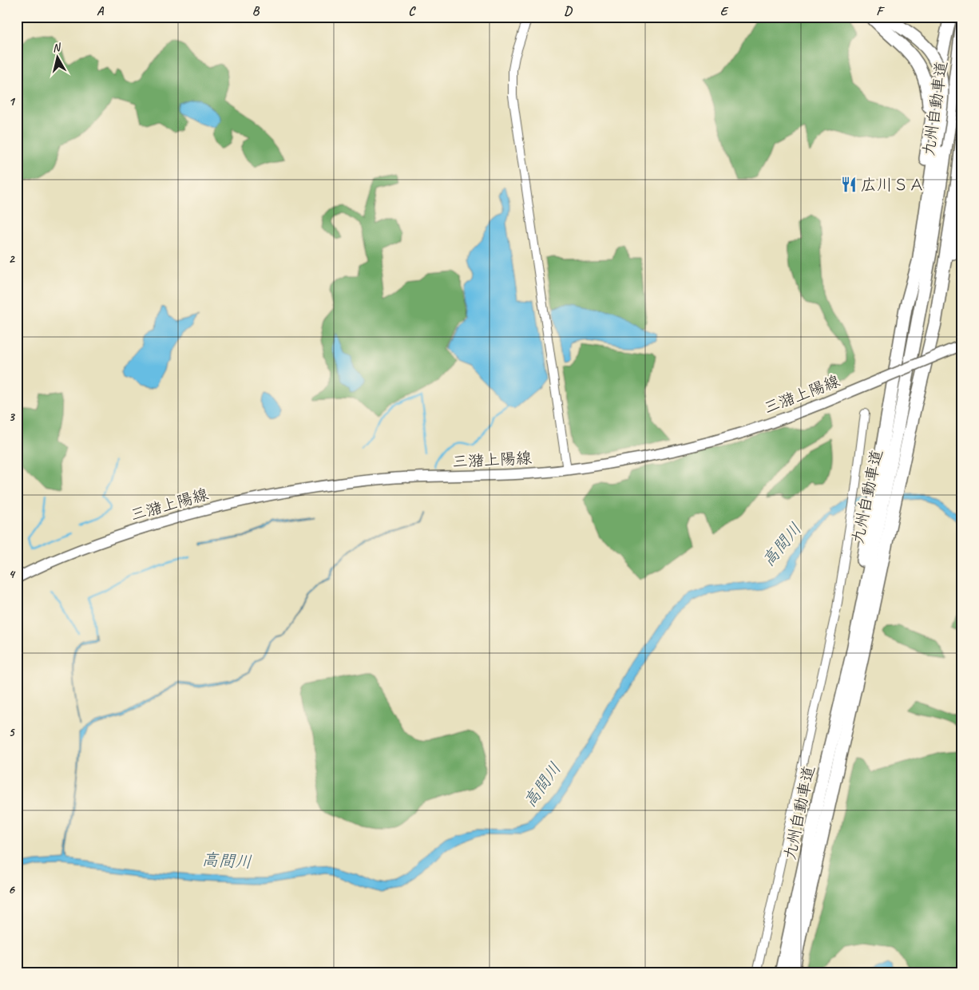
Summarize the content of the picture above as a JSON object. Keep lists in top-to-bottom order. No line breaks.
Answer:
{"streets":{"highway":["九州自動車道"],"main road":["三潴上陽線"]},"water":["高間川"],"places":{"restaurant":["広川ＳＡ"]},"north":"top","grid":{"columns":["A","B","C","D","E","F"],"rows":["1","2","3","4","5","6"]}}
